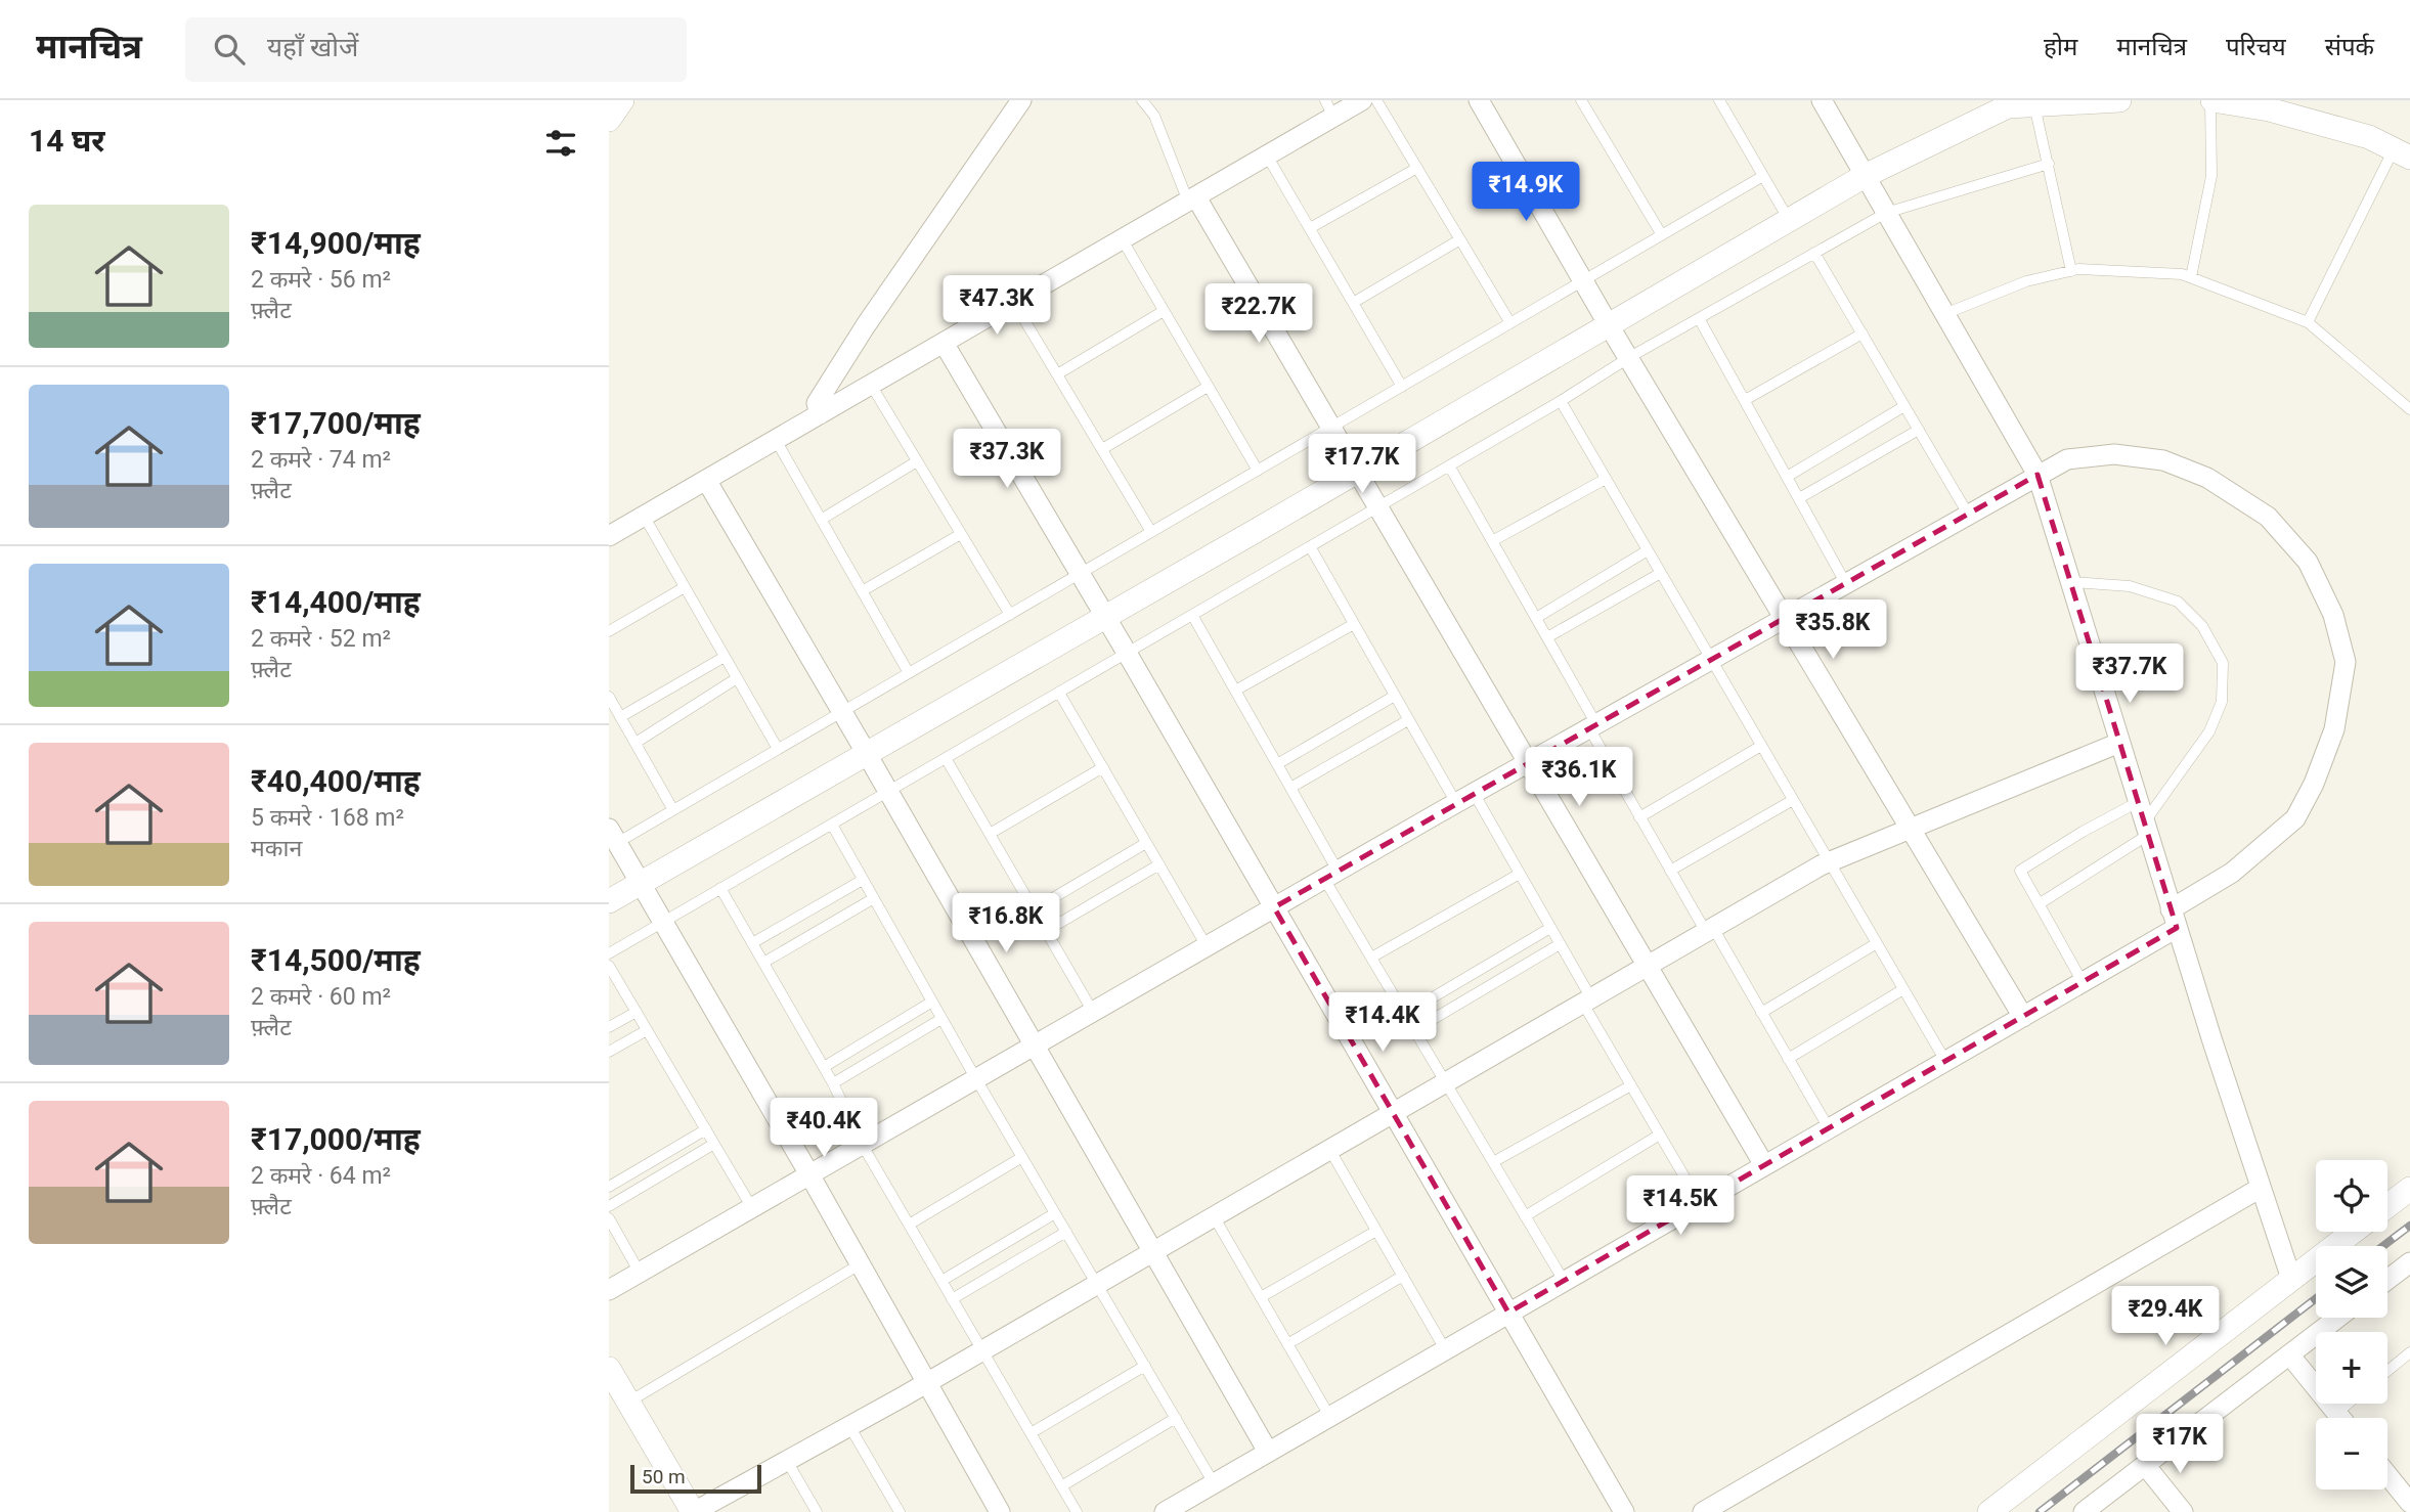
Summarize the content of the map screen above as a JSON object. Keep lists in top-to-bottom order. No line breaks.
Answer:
{"scale_bar":"50 m","page":{"header":"मानचित्र","search":"यहाँ खोजें","nav":["होम","मानचित्र","परिचय","संपर्क"],"heading":"14 घर","price":["₹14.9K","₹47.3K","₹22.7K","₹37.3K","₹17.7K","₹35.8K","₹37.7K","₹36.1K","₹16.8K","₹14.4K","₹40.4K","₹14.5K","₹29.4K","₹17K"],"list":[{"name":"₹14,900/माह","note":"2 कमरे · 56 m² · फ़्लैट"},{"name":"₹17,700/माह","note":"2 कमरे · 74 m² · फ़्लैट"},{"name":"₹14,400/माह","note":"2 कमरे · 52 m² · फ़्लैट"},{"name":"₹40,400/माह","note":"5 कमरे · 168 m² · मकान"},{"name":"₹14,500/माह","note":"2 कमरे · 60 m² · फ़्लैट"},{"name":"₹17,000/माह","note":"2 कमरे · 64 m² · फ़्लैट"}],"map_buttons":["+","−"],"scale":"50 m"}}
